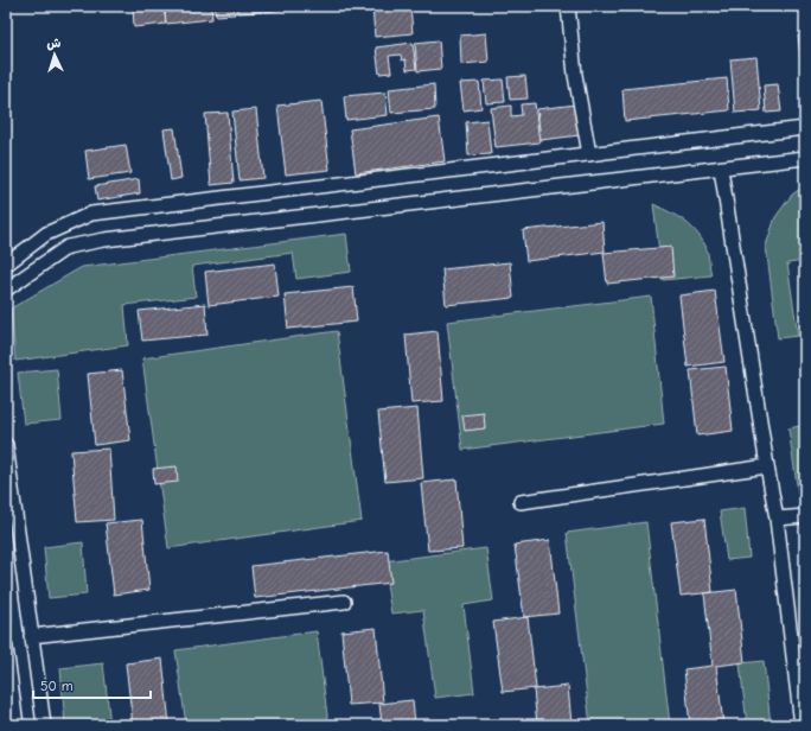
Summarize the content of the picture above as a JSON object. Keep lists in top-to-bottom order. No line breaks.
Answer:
{"scale_bar":"50 m","north":"top"}
